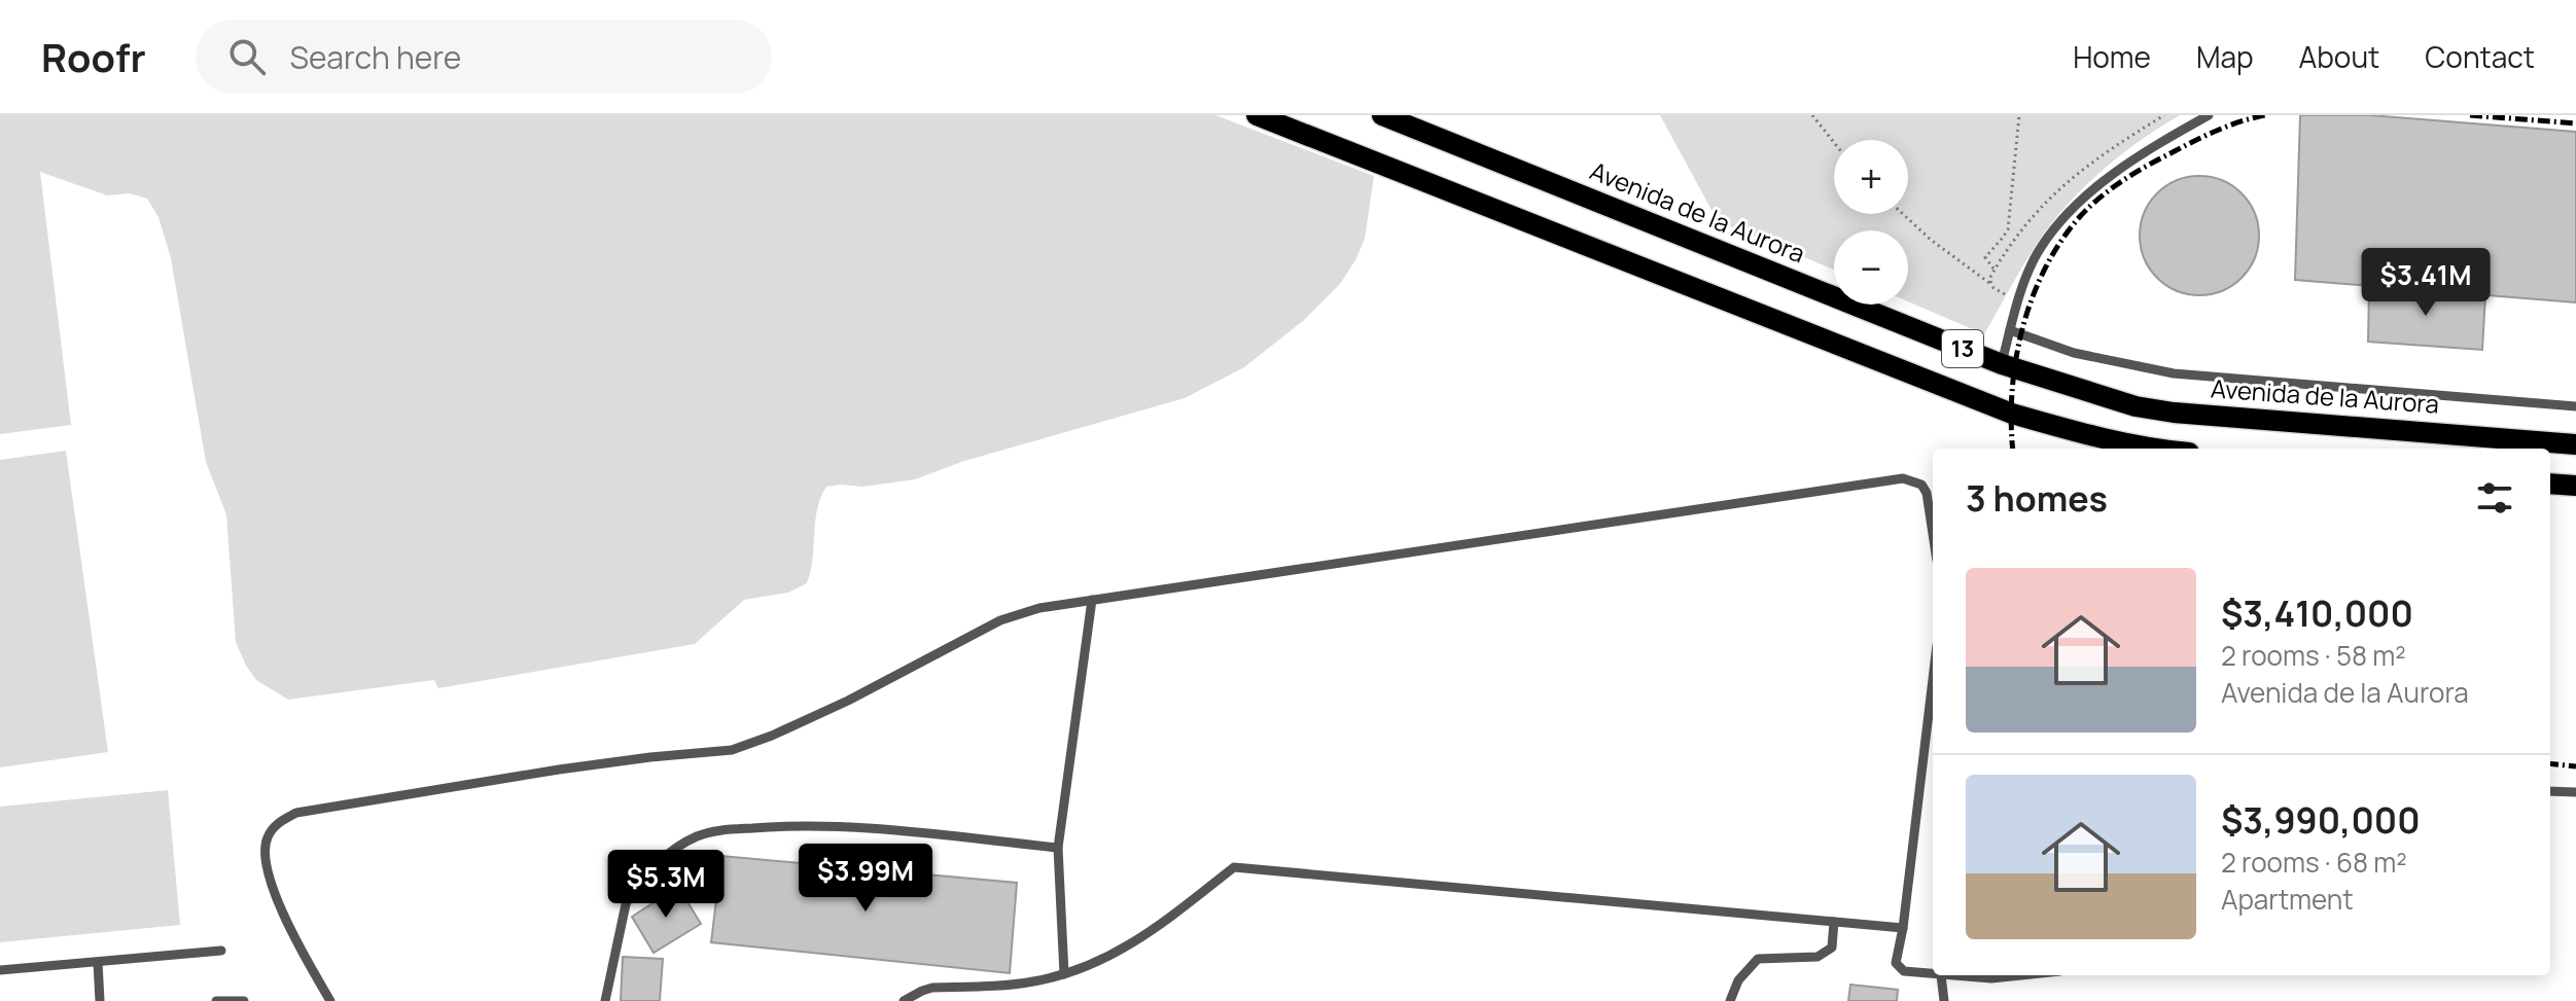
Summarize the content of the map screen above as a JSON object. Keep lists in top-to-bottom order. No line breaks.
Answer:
{"streets":{"main road":["Avenida de la Aurora","13"]},"page":{"header":"Roofr","search":"Search here","nav":["Home","Map","About","Contact"],"map_buttons":["+","−"],"price":["$3.41M","$3.99M","$5.3M"],"heading":"3 homes","list":[{"name":"$3,410,000","note":"2 rooms · 58 m² · Avenida de la Aurora"},{"name":"$3,990,000","note":"2 rooms · 68 m² · Apartment"}]}}
